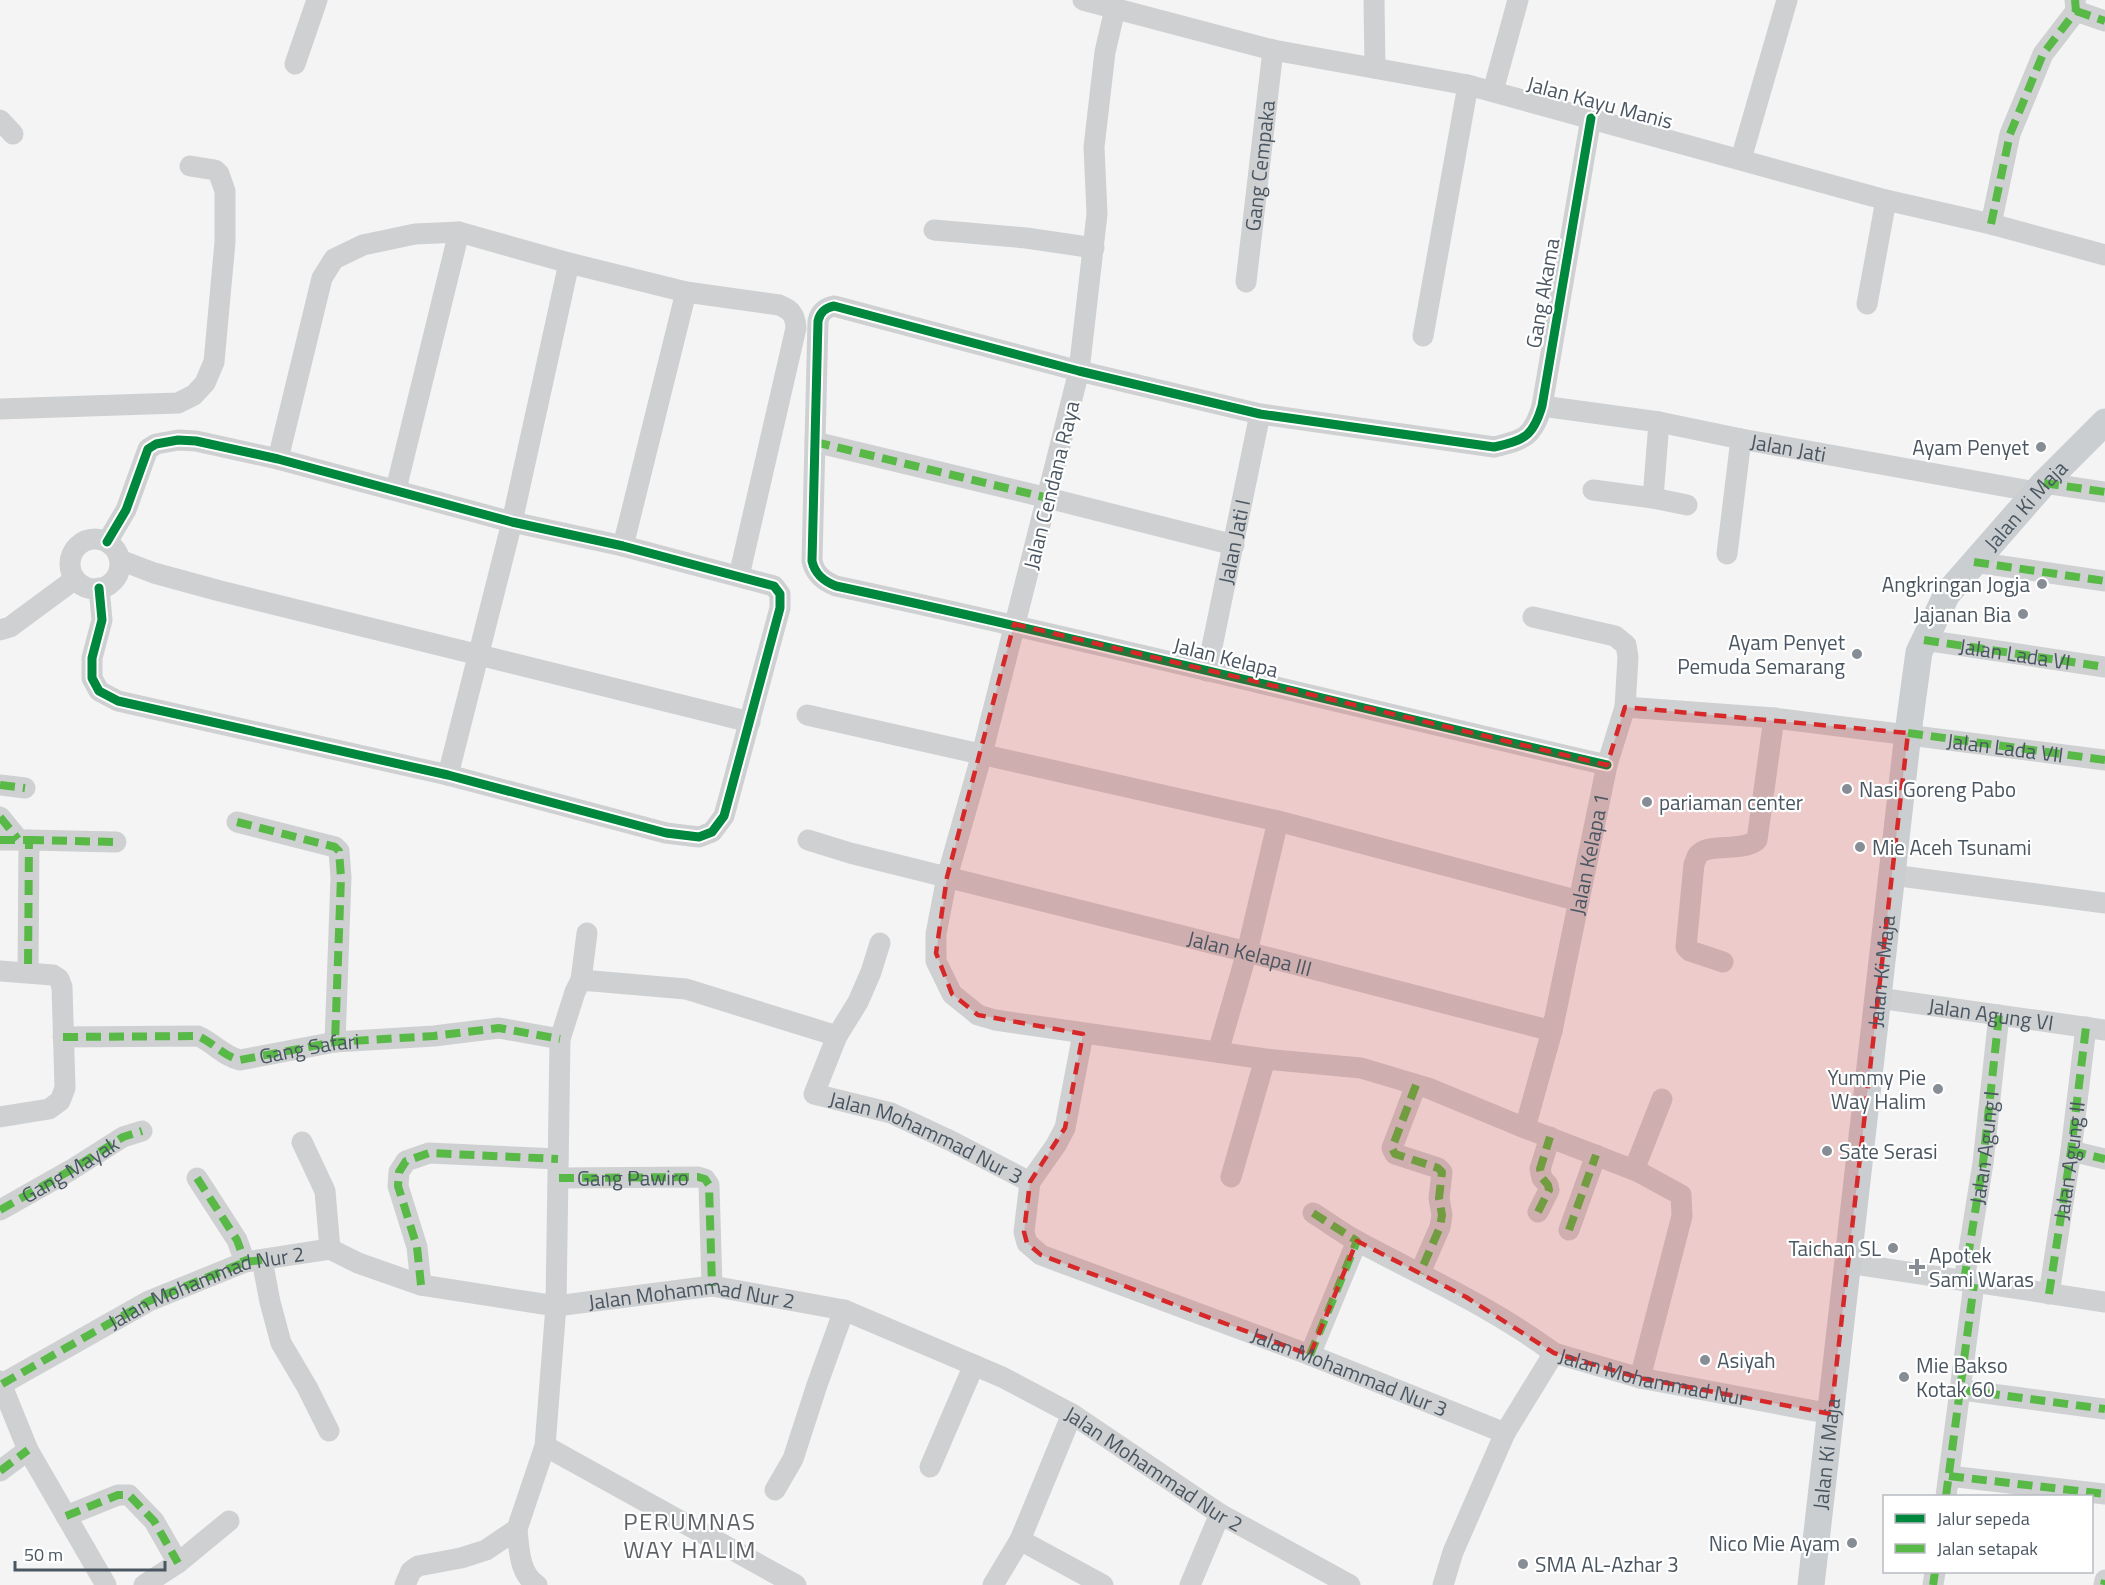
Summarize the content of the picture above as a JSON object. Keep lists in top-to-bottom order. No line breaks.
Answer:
{"streets":{"main road":["Jalan Ki Maja"],"street":["Jalan Kayu Manis","Gang Cempaka","Gang Akama","Jalan Jati","Jalan Cendana Raya","Jalan Jati I","Jalan Lada VI","Jalan Kelapa","Jalan Lada VII","Jalan Kelapa 1","Jalan Kelapa III","Jalan Agung VI","Gang Safari","Jalan Mohammad Nur 3","Jalan Agung I","Jalan Agung II","Gang Mayak","Gang Pawiro","Jalan Mohammad Nur 2","Jalan Mohammad Nur"]},"crossings":[["Jalan Kayu Manis","Gang Cempaka"],["Jalan Kayu Manis","Gang Akama"],["Jalan Kayu Manis","Jalan Cendana Raya"],["Gang Akama","Jalan Jati"],["Gang Akama","Jalan Jati I"],["Jalan Jati","Jalan Ki Maja"],["Jalan Cendana Raya","Jalan Kelapa"],["Jalan Cendana Raya","Jalan Kelapa III"],["Jalan Ki Maja","Jalan Lada VI"],["Jalan Ki Maja","Jalan Lada VII"],["Jalan Ki Maja","Jalan Agung VI"],["Jalan Ki Maja","Jalan Mohammad Nur"],["Jalan Jati I","Jalan Kelapa"],["Jalan Kelapa","Jalan Kelapa 1"],["Jalan Kelapa 1","Jalan Kelapa III"],["Jalan Agung VI","Jalan Agung I"],["Jalan Agung VI","Jalan Agung II"],["Jalan Mohammad Nur 3","Jalan Mohammad Nur"],["Gang Pawiro","Jalan Mohammad Nur 2"]],"districts":["PERUMNAS WAY HALIM"],"places":{"other":["Ayam Penyet","Angkringan Jogja","Jajanan Bia","Ayam Penyet Pemuda Semarang","Nasi Goreng Pabo","pariaman center","Mie Aceh Tsunami","Yummy Pie Way Halim","Sate Serasi","Taichan SL","Asiyah","Mie Bakso Kotak 60","Nico Mie Ayam","SMA AL-Azhar 3"],"health":["Apotek Sami Waras"]},"legend":["Jalur sepeda","Jalan setapak"],"scale_bar":"50 m"}
